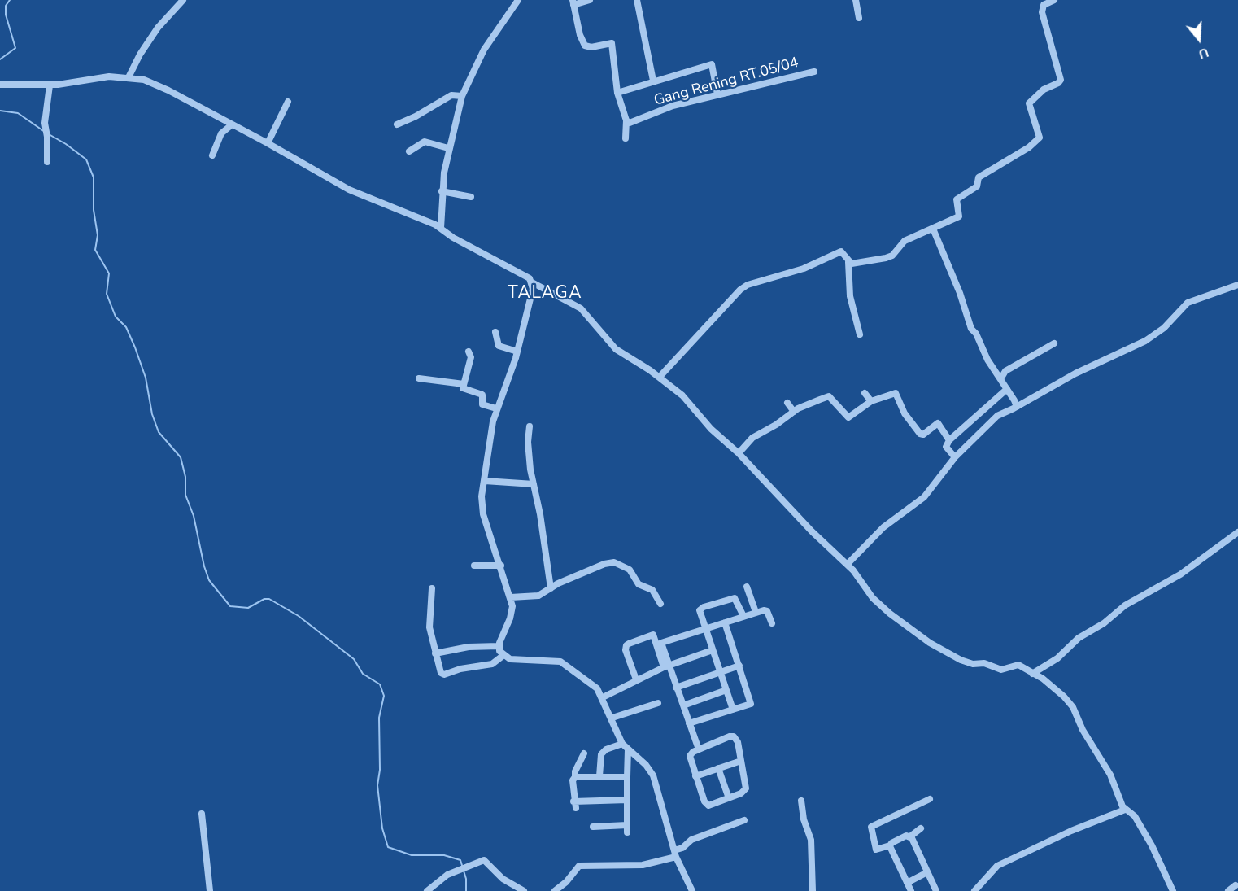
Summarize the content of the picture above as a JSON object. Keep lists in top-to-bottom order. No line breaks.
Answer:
{"streets":{"street":["Gang Rening RT.05/04"]},"districts":["TALAGA"],"north":"bottom"}
